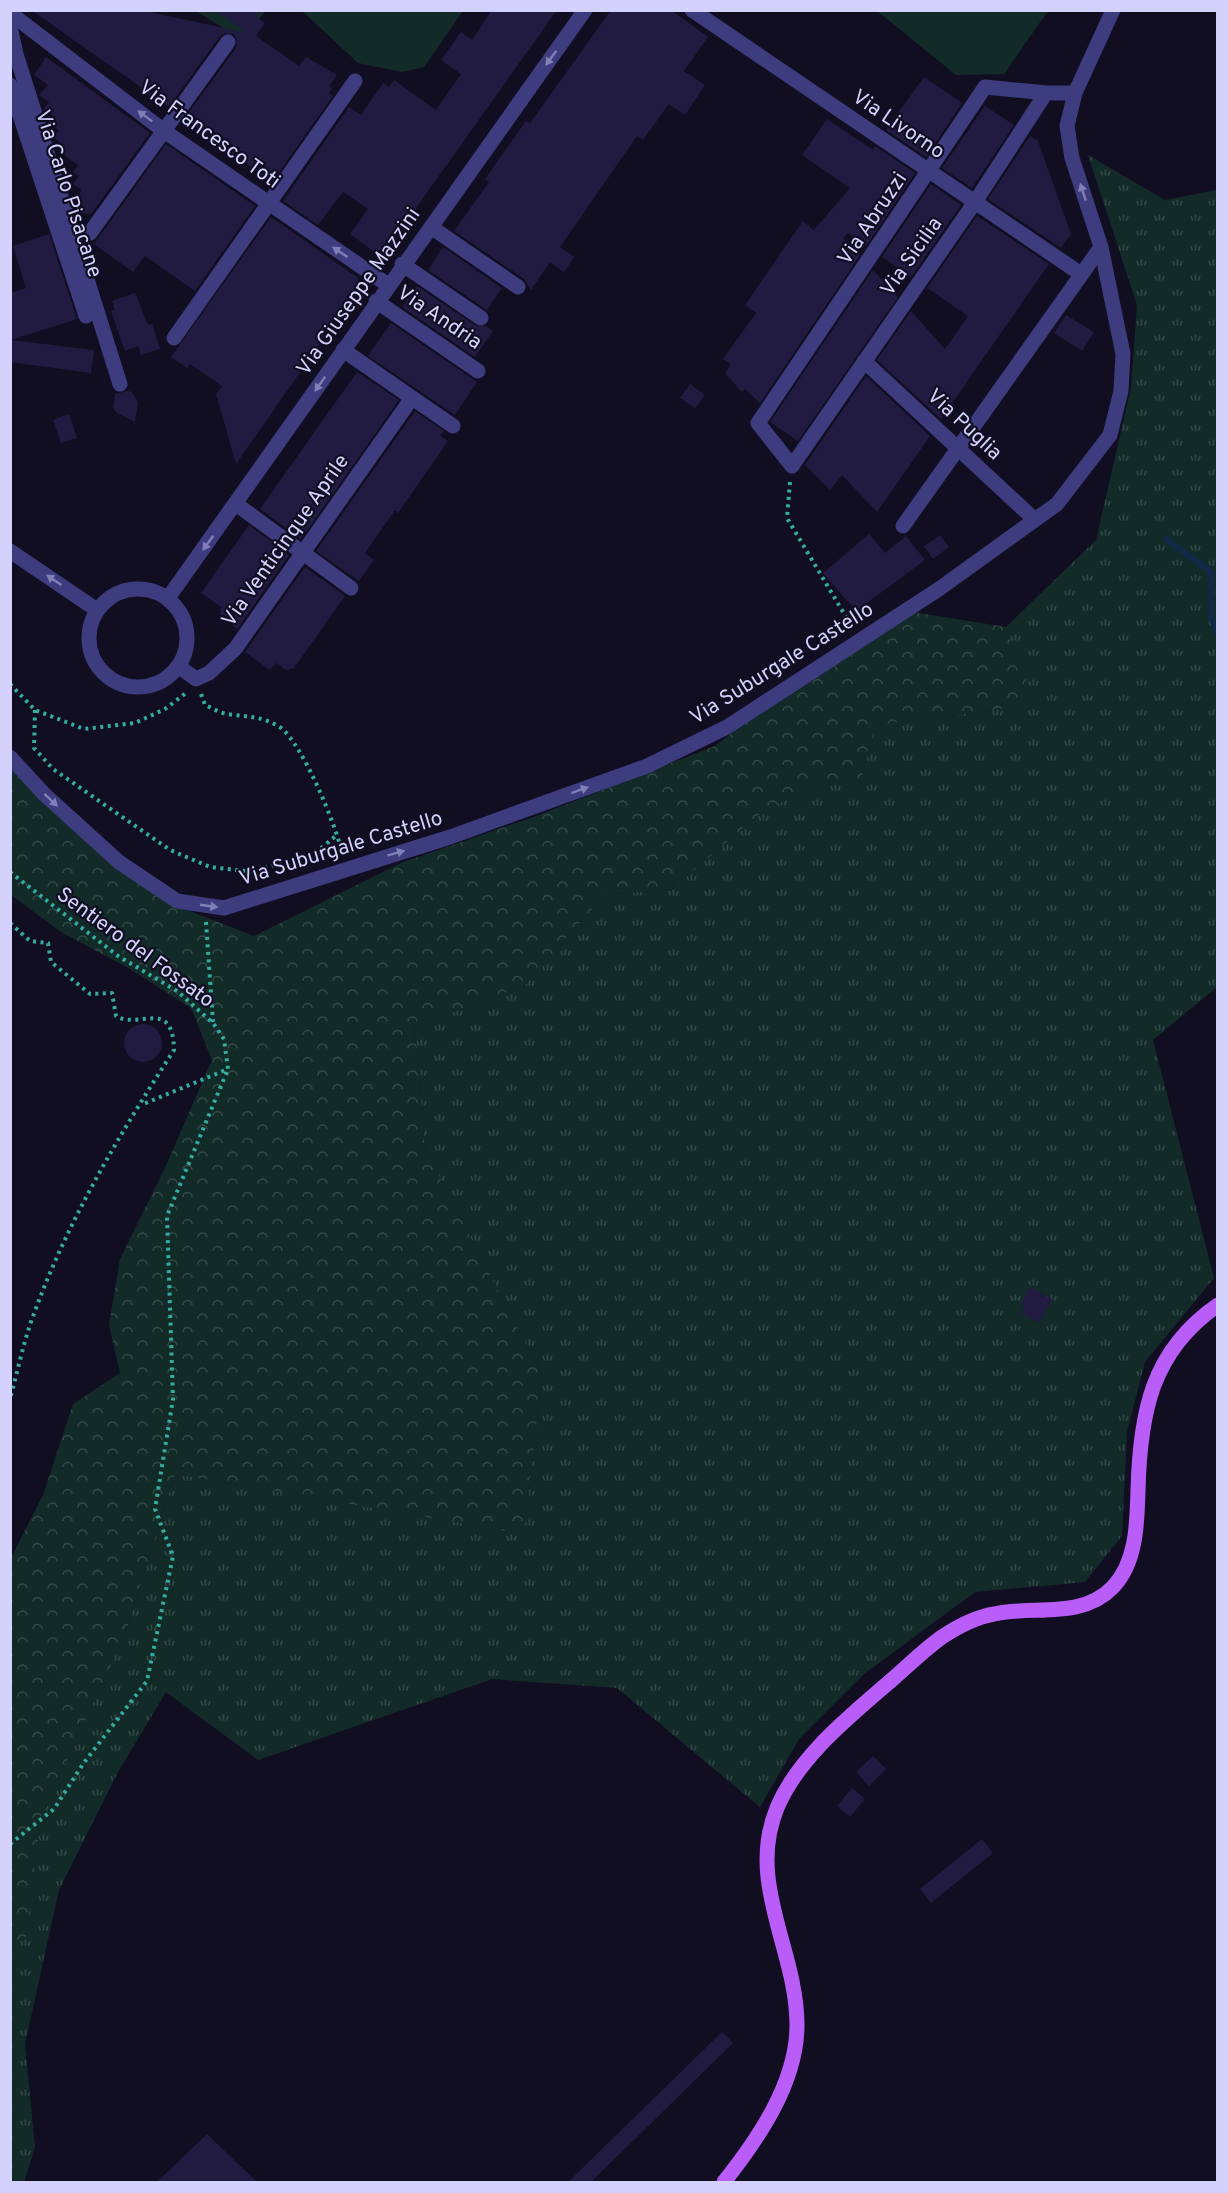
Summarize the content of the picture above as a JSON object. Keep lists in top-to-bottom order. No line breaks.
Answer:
{"streets":{"street":["Via Livorno","Via Francesco Toti","Via Carlo Pisacane","Via Abruzzi","Via Sicilia","Via Giuseppe Mazzini","Via Andria","Via Puglia","Via Venticinque Aprile","Via Suburgale Castello"],"path":["Sentiero del Fossato"]},"crossings":[["Via Livorno","Via Abruzzi"],["Via Livorno","Via Sicilia"],["Via Francesco Toti","Via Giuseppe Mazzini"],["Via Abruzzi","Via Sicilia"],["Via Sicilia","Via Puglia"],["Via Giuseppe Mazzini","Via Andria"],["Via Puglia","Via Suburgale Castello"]],"one_way":["Via Francesco Toti","Via Giuseppe Mazzini"]}
